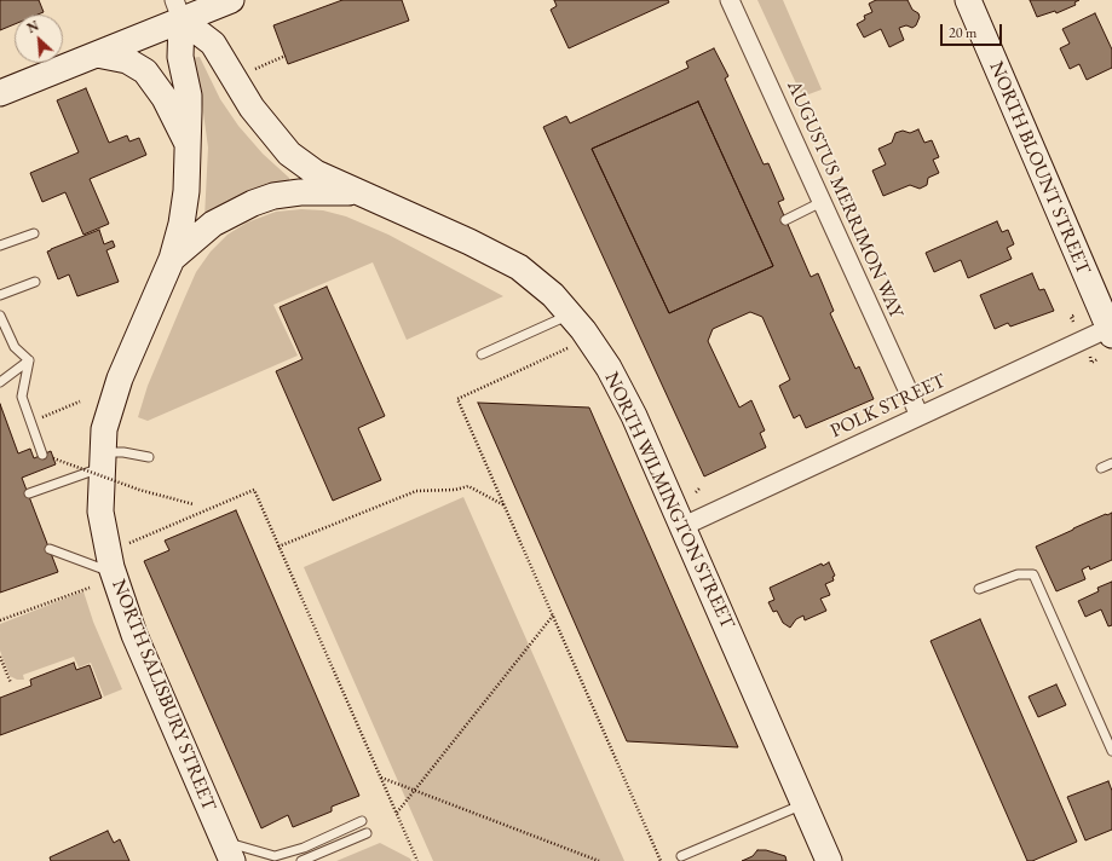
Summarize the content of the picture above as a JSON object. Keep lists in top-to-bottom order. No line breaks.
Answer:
{"streets":{"main road":["NORTH BLOUNT STREET","NORTH WILMINGTON STREET","NORTH SALISBURY STREET"],"street":["AUGUSTUS MERRIMON WAY","POLK STREET"]},"crossings":[["NORTH BLOUNT STREET","POLK STREET"],["AUGUSTUS MERRIMON WAY","POLK STREET"],["POLK STREET","NORTH WILMINGTON STREET"],["NORTH WILMINGTON STREET","NORTH SALISBURY STREET"]],"scale_bar":"20 m","north":"top left"}
